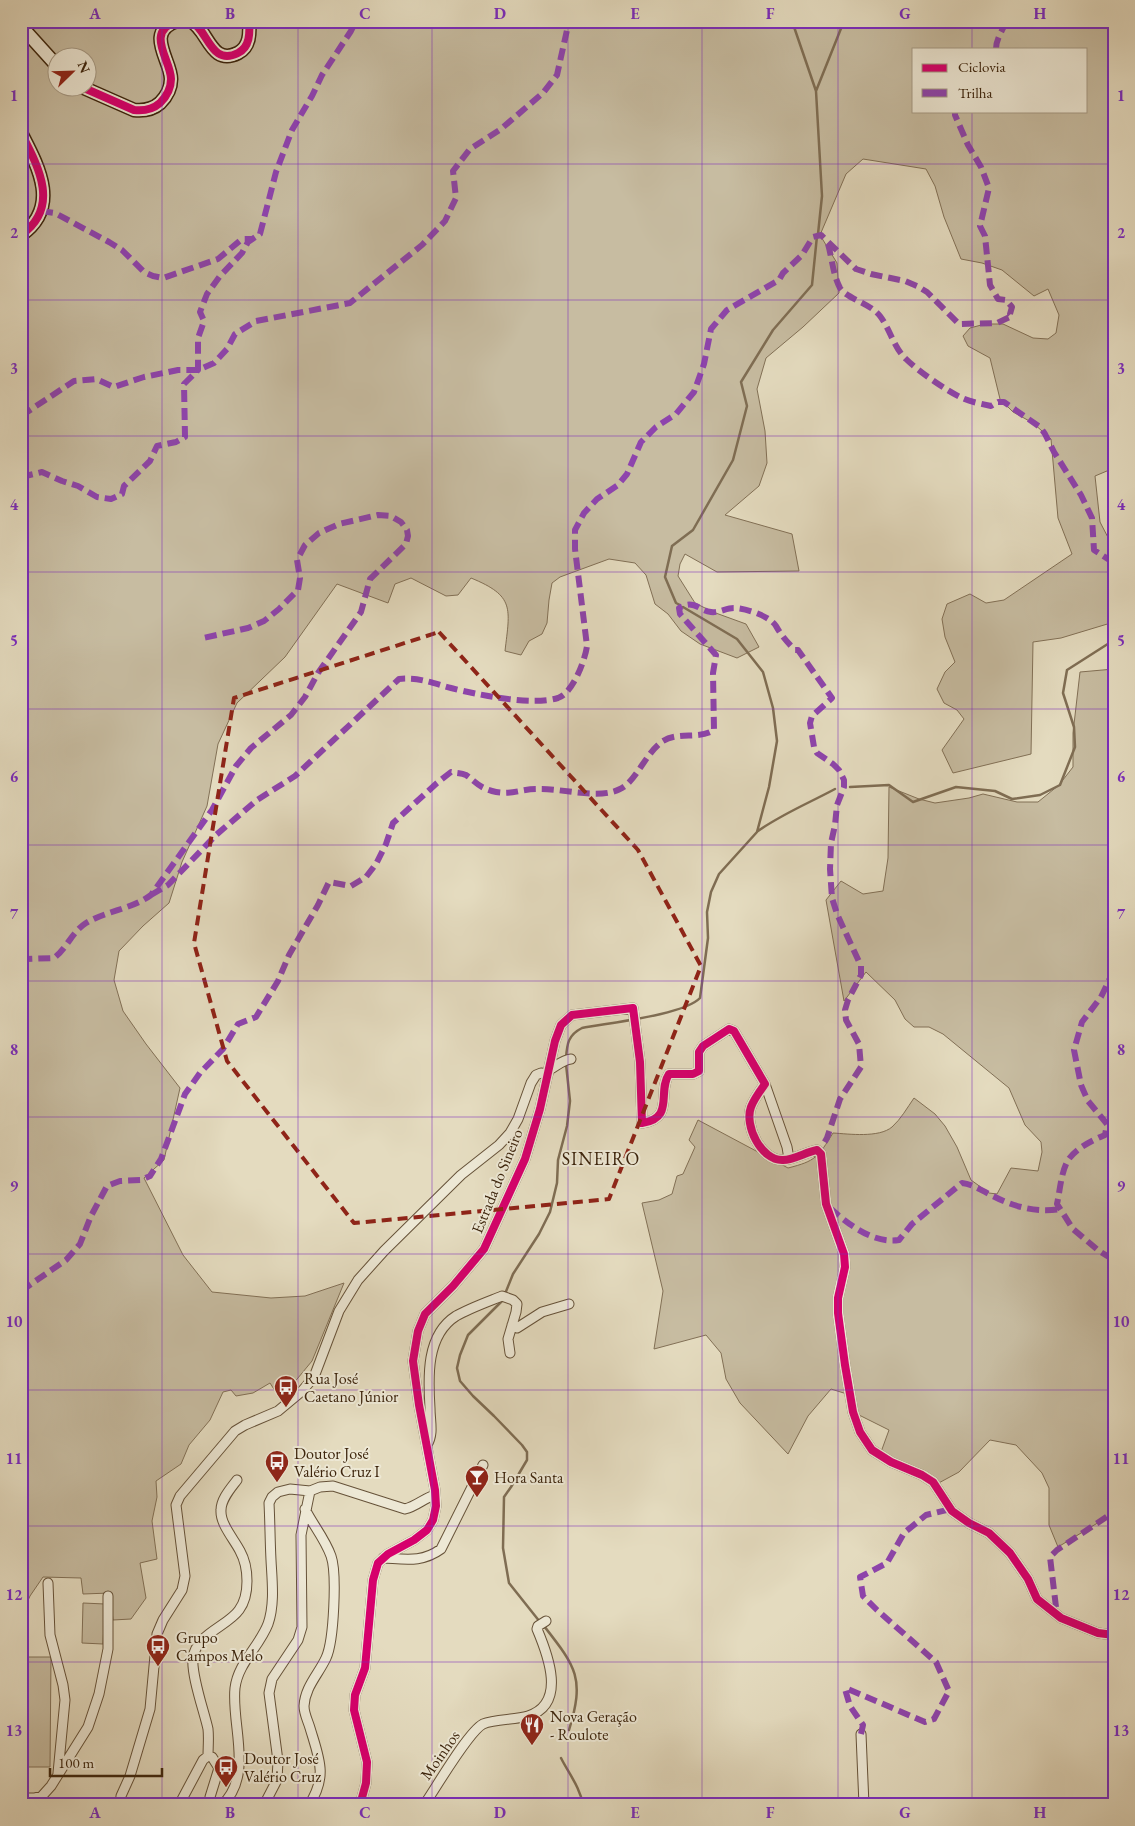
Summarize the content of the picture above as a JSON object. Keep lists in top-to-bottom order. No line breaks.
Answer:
{"streets":{"street":["Estrada do Sineiro","Moinhos"]},"districts":["SINEIRO"],"places":{"bus stop":["Rua José Caetano Júnior","Doutor José Valério Cruz I","Grupo Campos Melo","Doutor José Valério Cruz"],"bar":["Hora Santa"],"restaurant":["Nova Geração - Roulote"]},"legend":["Ciclovia","Trilha"],"scale_bar":"100 m","north":"top right","grid":{"columns":["A","B","C","D","E","F","G","H"],"rows":["1","2","3","4","5","6","7","8","9","10","11","12","13"]}}
